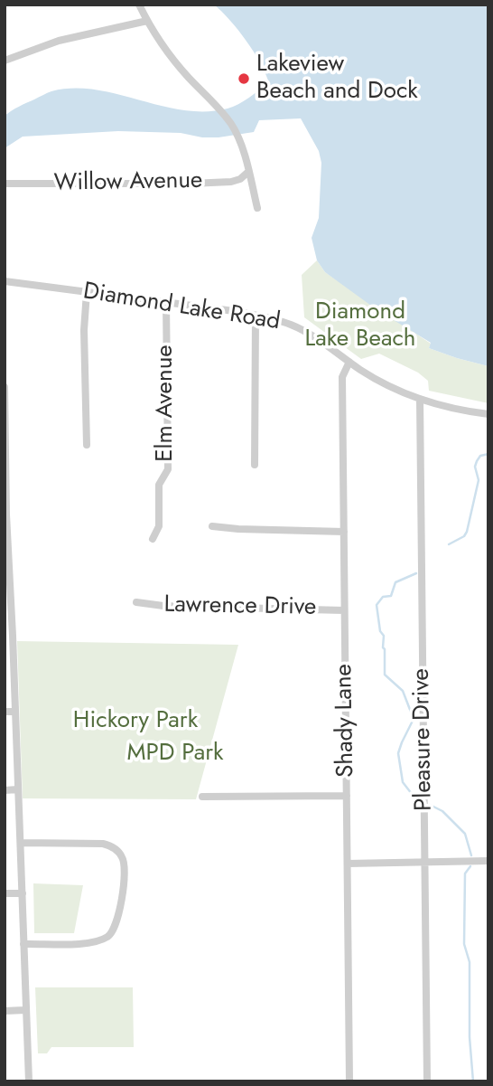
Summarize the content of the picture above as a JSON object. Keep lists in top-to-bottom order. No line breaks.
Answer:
{"streets":{"street":["Willow Avenue","Diamond Lake Road","Elm Avenue","Lawrence Drive","Shady Lane","Pleasure Drive"]},"crossings":[["Diamond Lake Road","Elm Avenue"],["Diamond Lake Road","Shady Lane"],["Diamond Lake Road","Pleasure Drive"],["Lawrence Drive","Shady Lane"]],"parks":["Diamond Lake Beach","Hickory Park","MPD Park"],"places":["Lakeview Beach and Dock"]}
